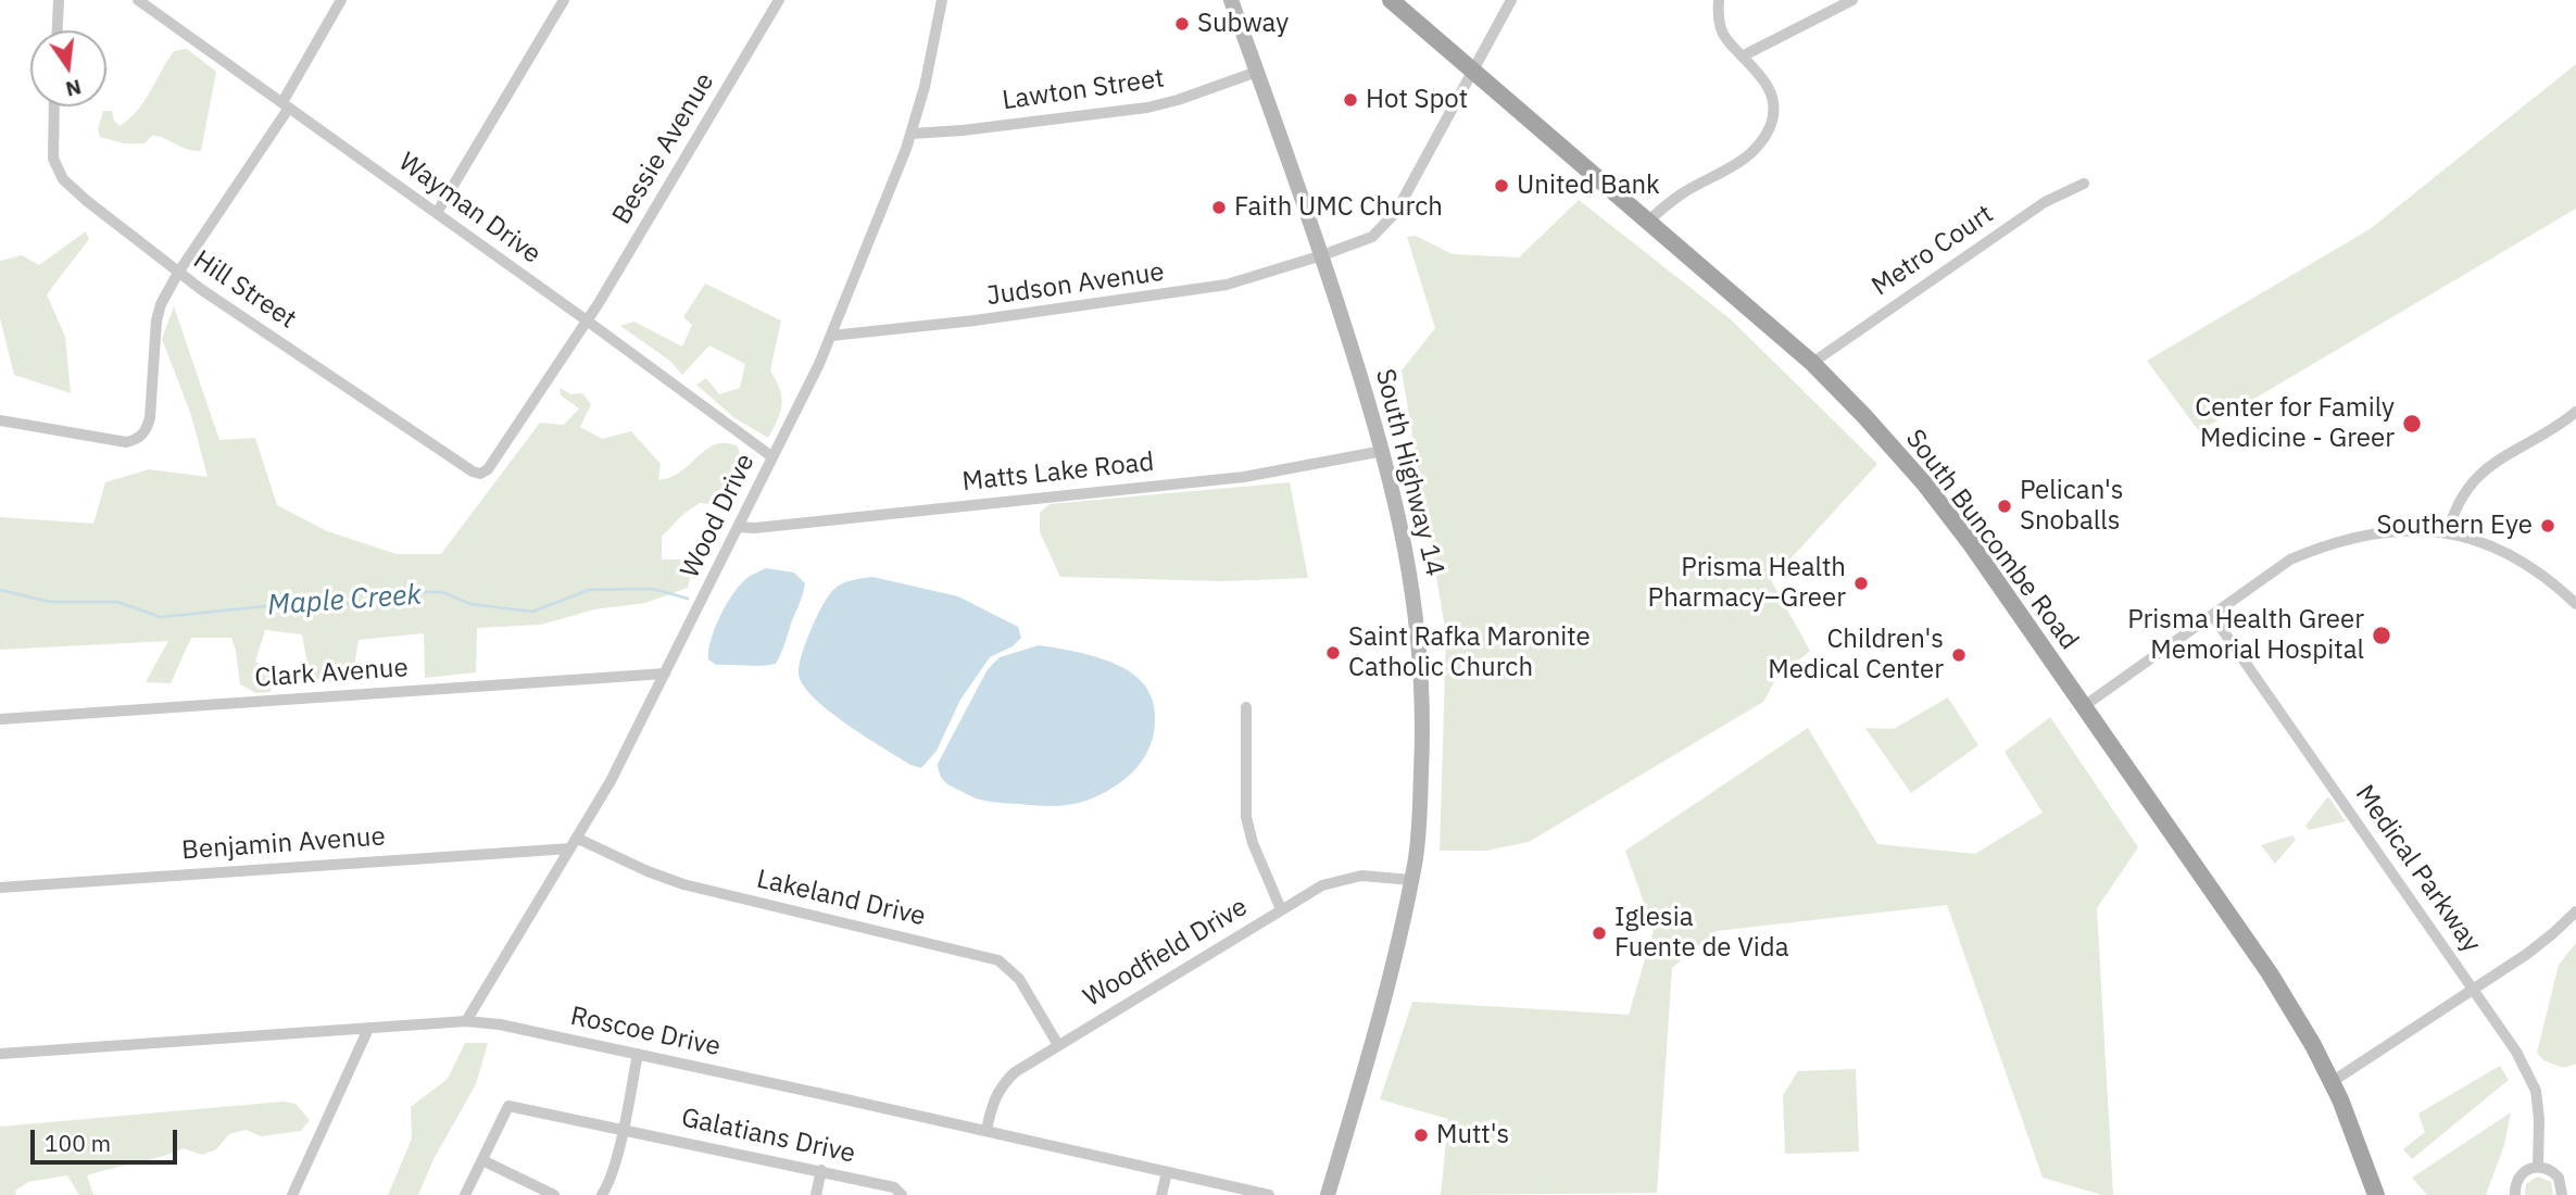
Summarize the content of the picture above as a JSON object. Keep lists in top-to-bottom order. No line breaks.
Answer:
{"streets":{"main road":["South Highway 14","South Buncombe Road"],"street":["Lawton Street","Bessie Avenue","Wayman Drive","Metro Court","Judson Avenue","Hill Street","Matts Lake Road","Wood Drive","Clark Avenue","Benjamin Avenue","Medical Parkway","Lakeland Drive","Woodfield Drive","Roscoe Drive","Galatians Drive"]},"crossings":[["Lawton Street","South Highway 14"],["Lawton Street","Wood Drive"],["Bessie Avenue","Wayman Drive"],["Bessie Avenue","Hill Street"],["Wayman Drive","Wood Drive"],["Metro Court","South Buncombe Road"],["Judson Avenue","South Highway 14"],["Judson Avenue","Wood Drive"],["Judson Avenue","South Buncombe Road"],["Matts Lake Road","South Highway 14"],["Matts Lake Road","Wood Drive"],["South Highway 14","Woodfield Drive"],["Wood Drive","Clark Avenue"],["Wood Drive","Benjamin Avenue"],["Wood Drive","Lakeland Drive"],["Wood Drive","Roscoe Drive"],["Lakeland Drive","Woodfield Drive"],["Woodfield Drive","Roscoe Drive"]],"water":["Maple Creek"],"places":["Subway","Hot Spot","United Bank","Faith UMC Church","Center for Family Medicine - Greer","Pelican's Snoballs","Southern Eye","Prisma Health Pharmacy–Greer","Prisma Health Greer Memorial Hospital","Saint Rafka Maronite Catholic Church","Children's Medical Center","Iglesia Fuente de Vida","Mutt's"],"scale_bar":"100 m","north":"bottom"}
